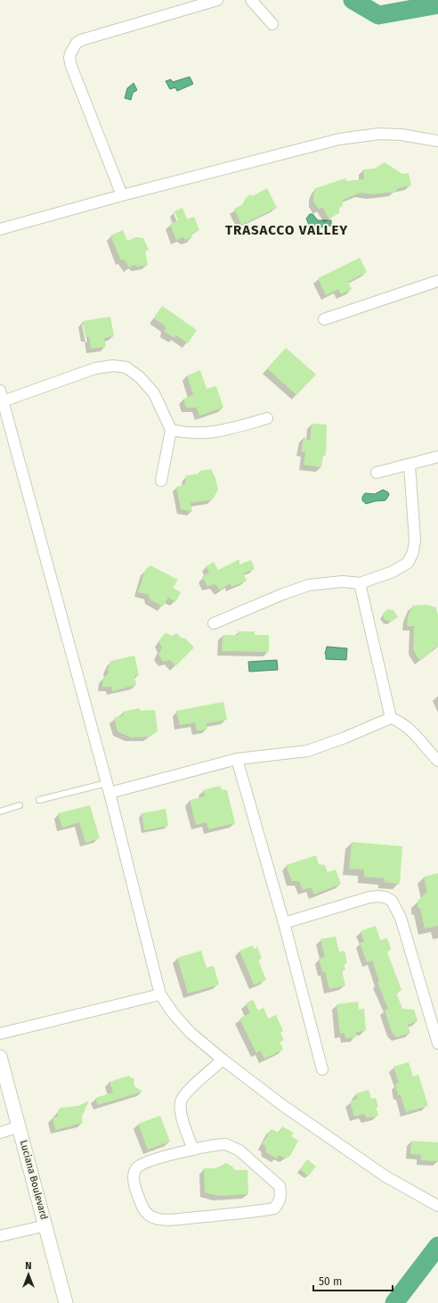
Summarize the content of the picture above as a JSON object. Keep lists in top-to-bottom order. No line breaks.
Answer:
{"streets":{"street":["Luciana Boulevard"]},"districts":["TRASACCO VALLEY"],"scale_bar":"50 m","north":"top"}
